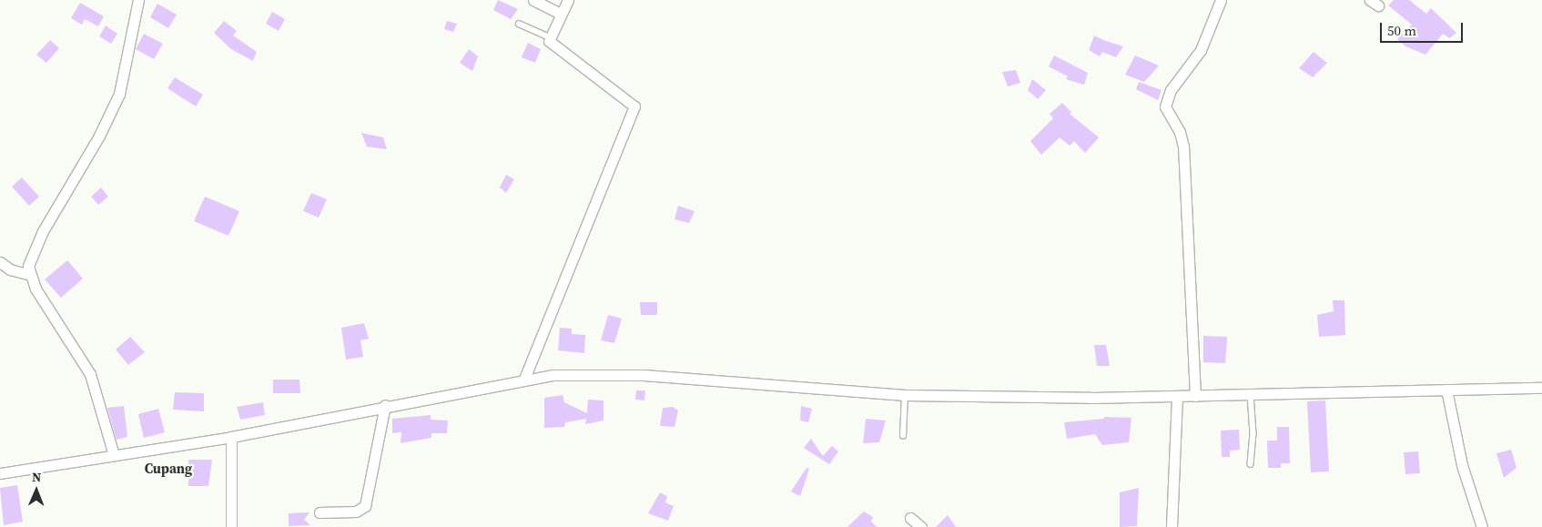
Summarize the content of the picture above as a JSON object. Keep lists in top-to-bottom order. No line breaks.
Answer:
{"districts":["Cupang"],"scale_bar":"50 m","north":"top"}
